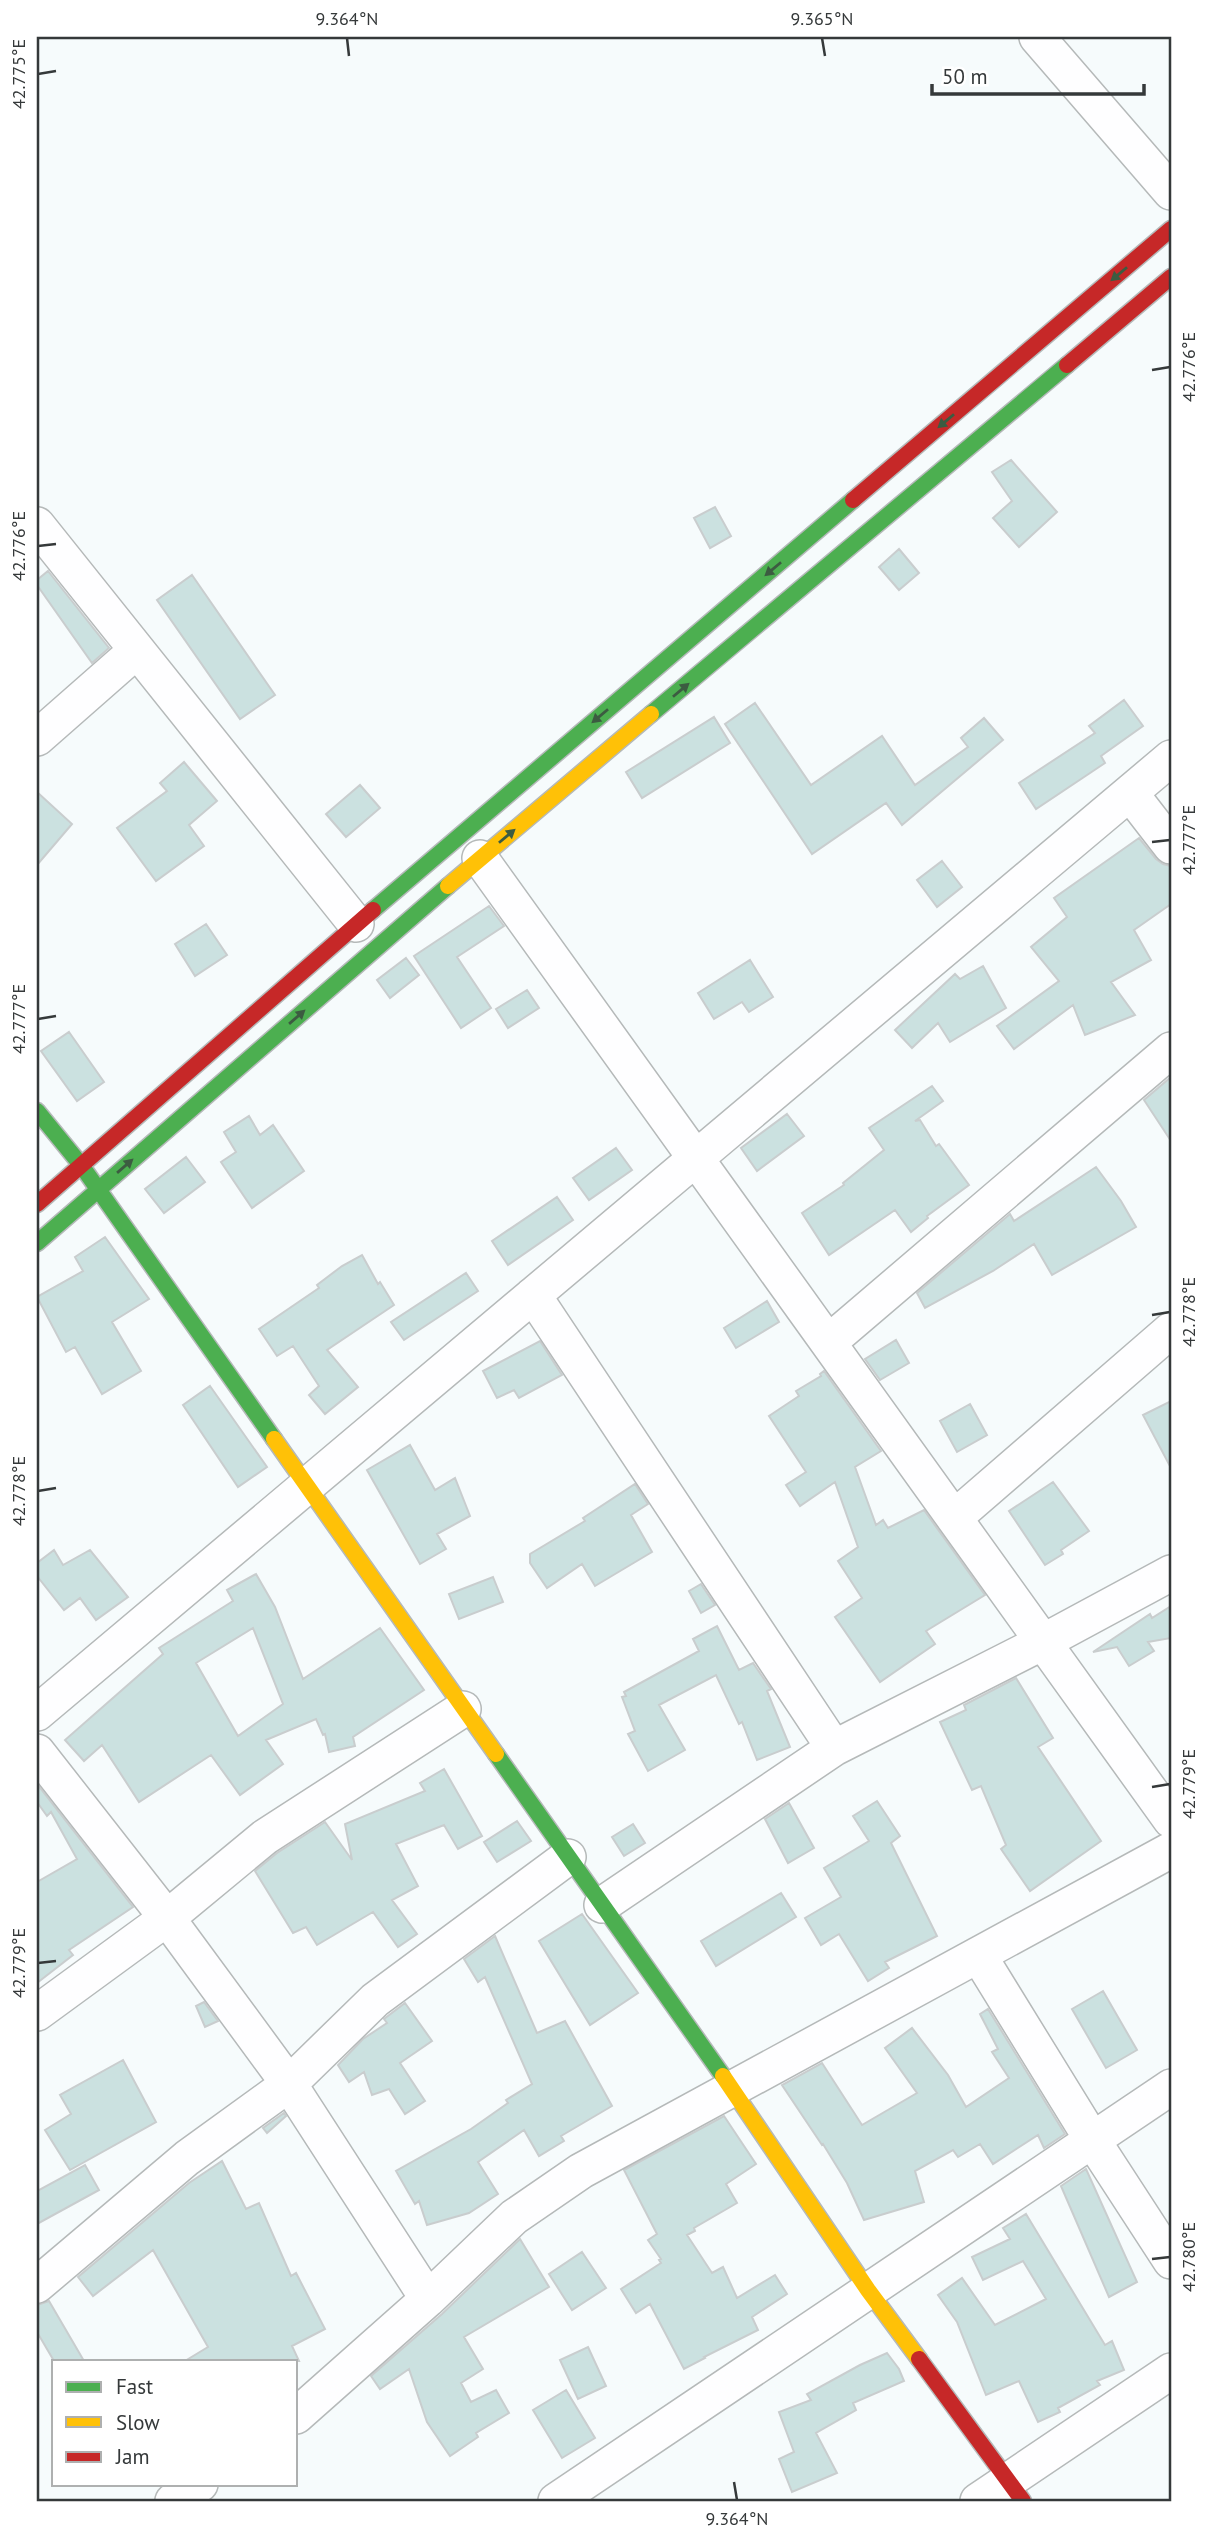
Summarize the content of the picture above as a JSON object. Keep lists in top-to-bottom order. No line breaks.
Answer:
{"legend":["Fast","Slow","Jam"],"scale_bar":"50 m","coordinates":["9.364°N","9.365°N","42.775°E","42.776°E","42.777°E","42.778°E","42.779°E","42.780°E"]}
